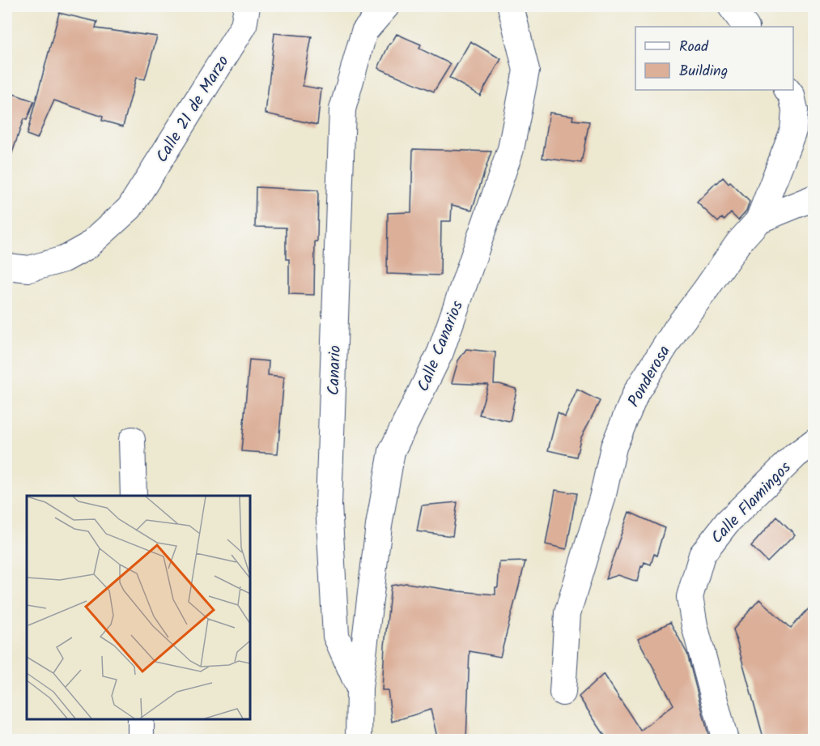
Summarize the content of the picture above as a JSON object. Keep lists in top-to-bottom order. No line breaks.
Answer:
{"streets":{"street":["Calle 21 de Marzo","Calle Canarios","Canario","Ponderosa","Calle Flamingos"]},"crossings":[["Calle Canarios","Canario"]],"legend":["Road","Building"]}
